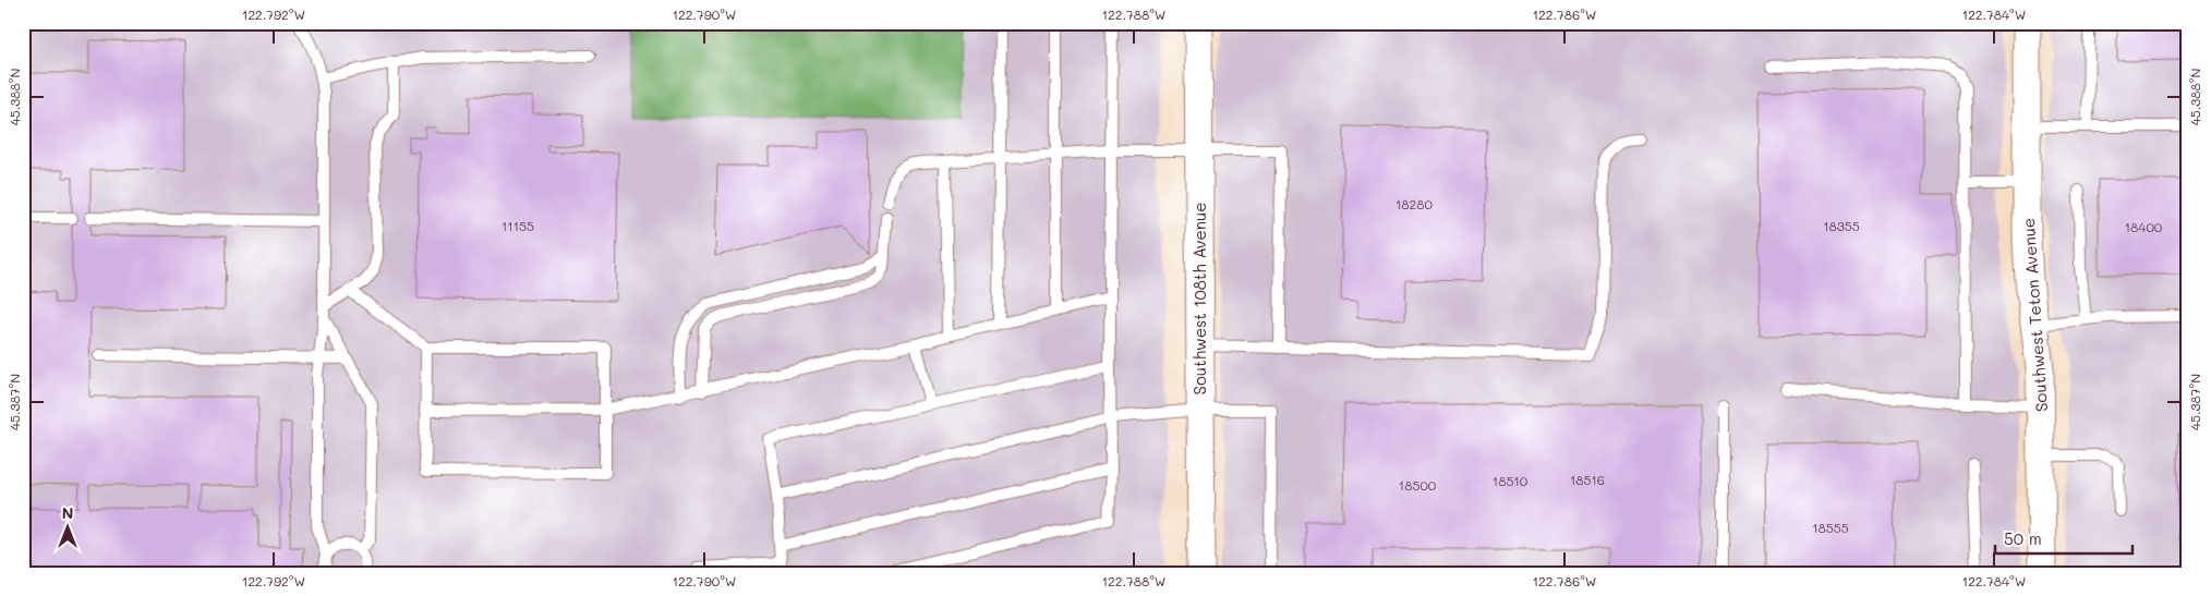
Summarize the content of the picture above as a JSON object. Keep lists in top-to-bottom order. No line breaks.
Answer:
{"streets":{"street":["Southwest 108th Avenue","Southwest Teton Avenue"]},"house_numbers":["18280","11155","18355","18400","18516","18510","18500","18555"],"scale_bar":"50 m","north":"top","coordinates":["122.792°W","122.790°W","122.788°W","122.786°W","122.784°W","45.388°N","45.387°N"]}
